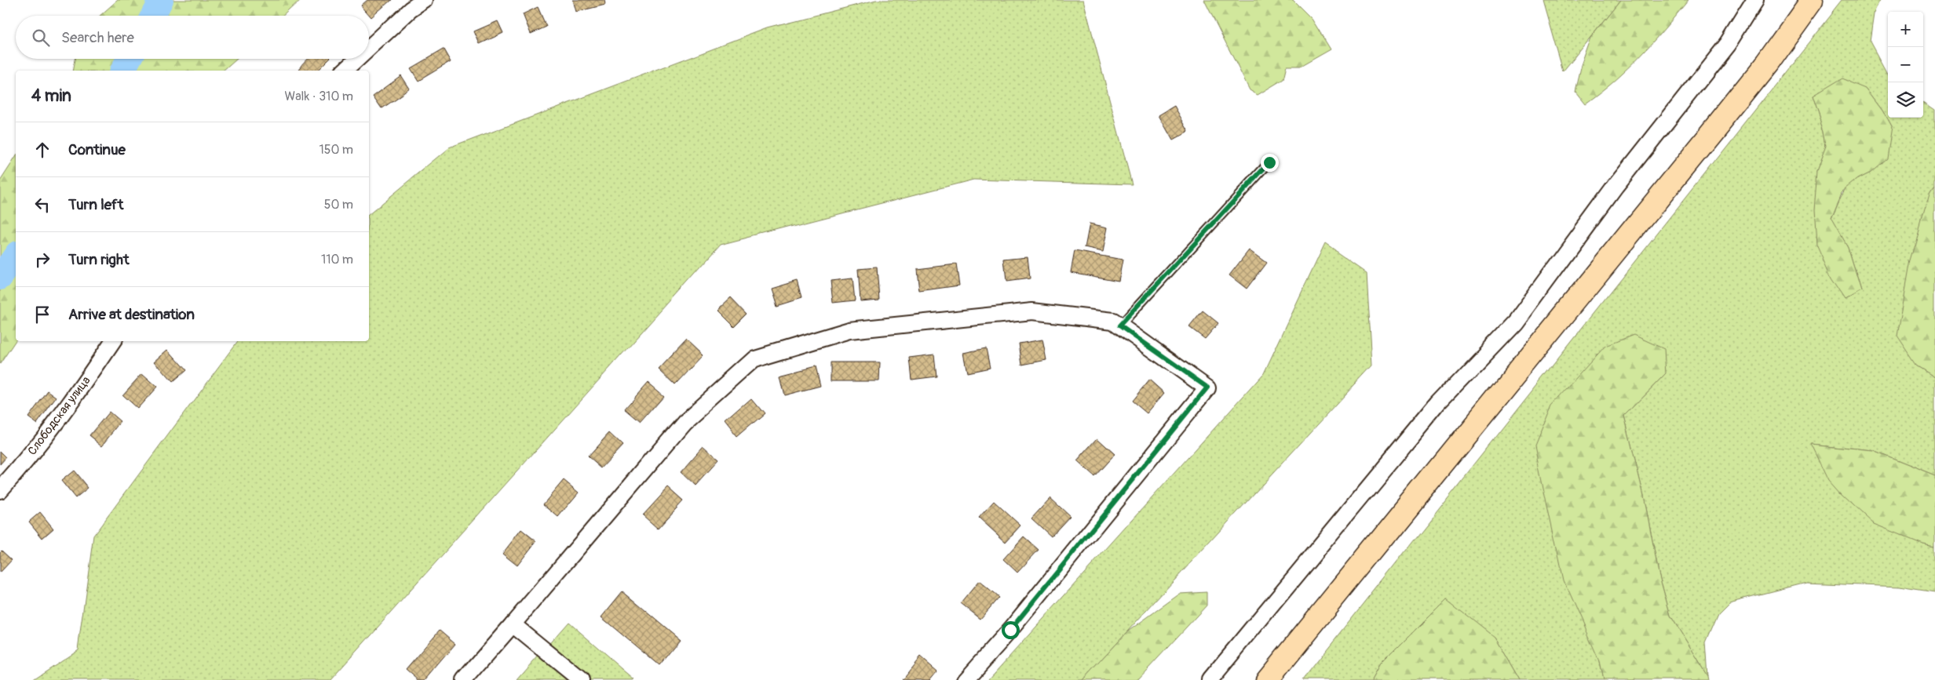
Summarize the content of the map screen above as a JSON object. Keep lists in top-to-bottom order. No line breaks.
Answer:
{"streets":{"street":["Слободская улица"]},"page":{"map_buttons":["+","−"],"search":"Search here","heading":["4 min","Walk · 310 m"],"list":[["Continue","150 m"],["Turn left","50 m"],["Turn right","110 m"],"Arrive at destination"]}}
